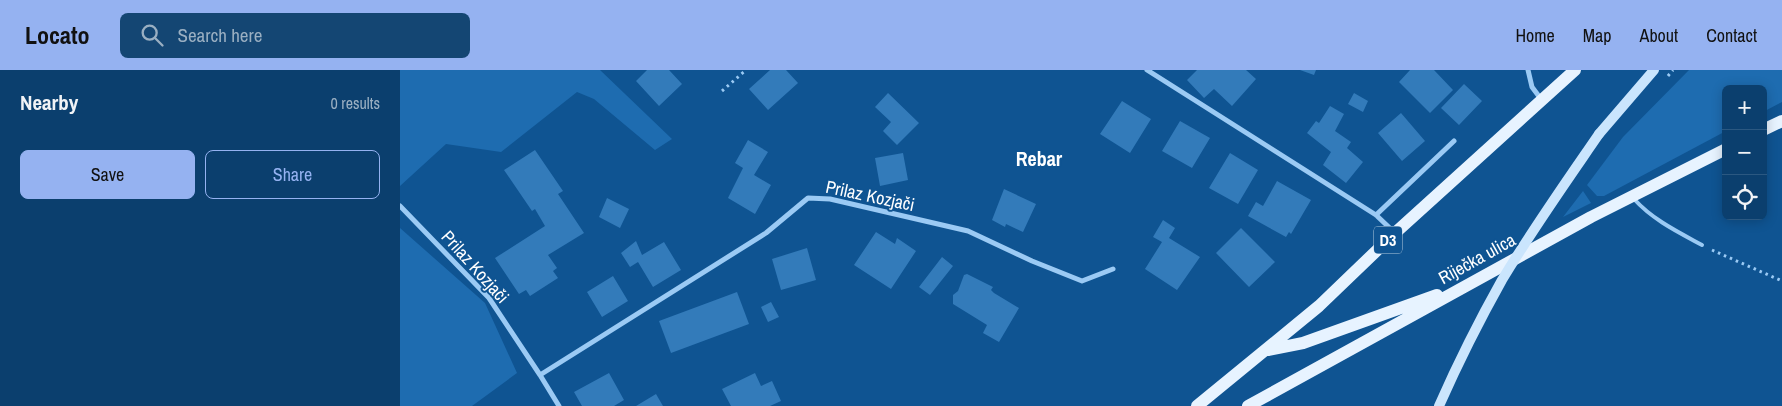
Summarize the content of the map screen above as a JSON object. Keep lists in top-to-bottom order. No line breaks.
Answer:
{"streets":{"main road":["D3","Riječka ulica"],"street":["Prilaz Kozjači"]},"districts":["Rebar"],"page":{"header":"Locato","search":"Search here","nav":["Home","Map","About","Contact"],"heading":["Nearby","0 results"],"map_buttons":["+","−"],"buttons":["Save","Share"]}}
